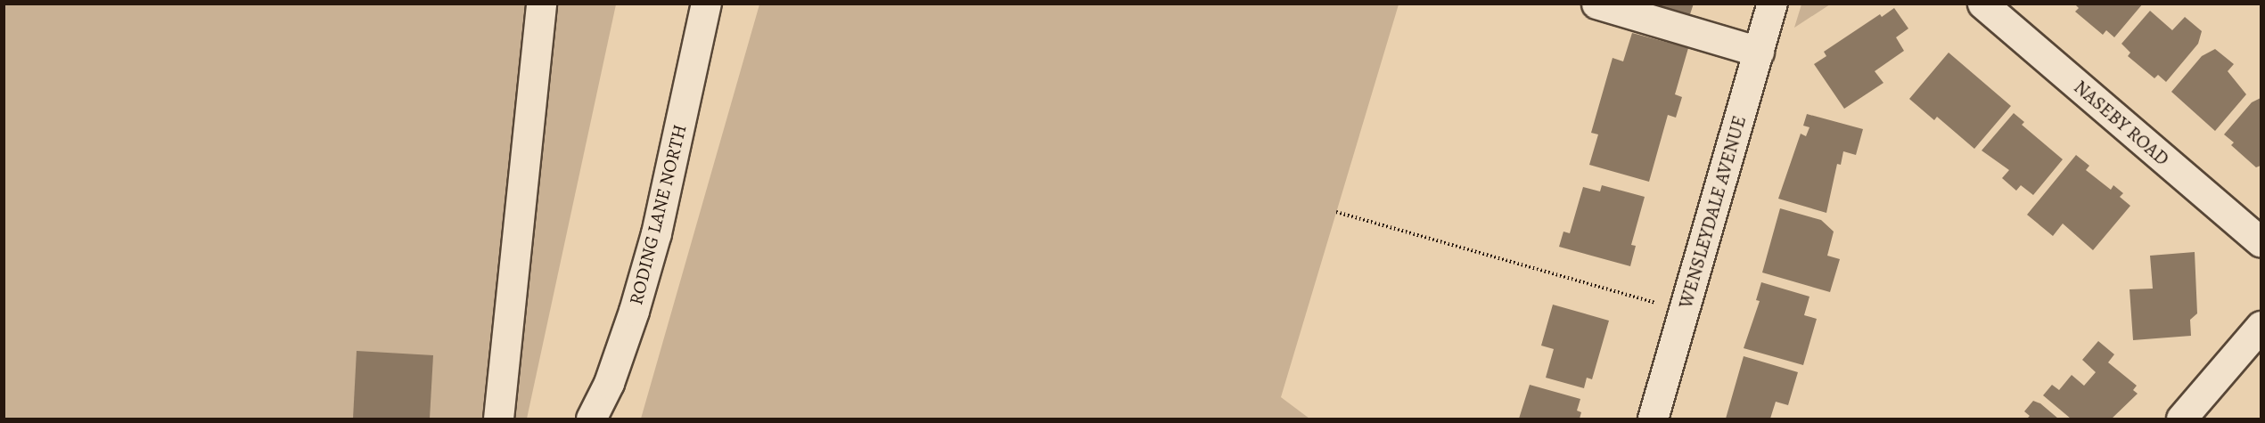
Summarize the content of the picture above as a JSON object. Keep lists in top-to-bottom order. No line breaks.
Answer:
{"streets":{"street":["NASEBY ROAD","WENSLEYDALE AVENUE","RODING LANE NORTH"]}}
